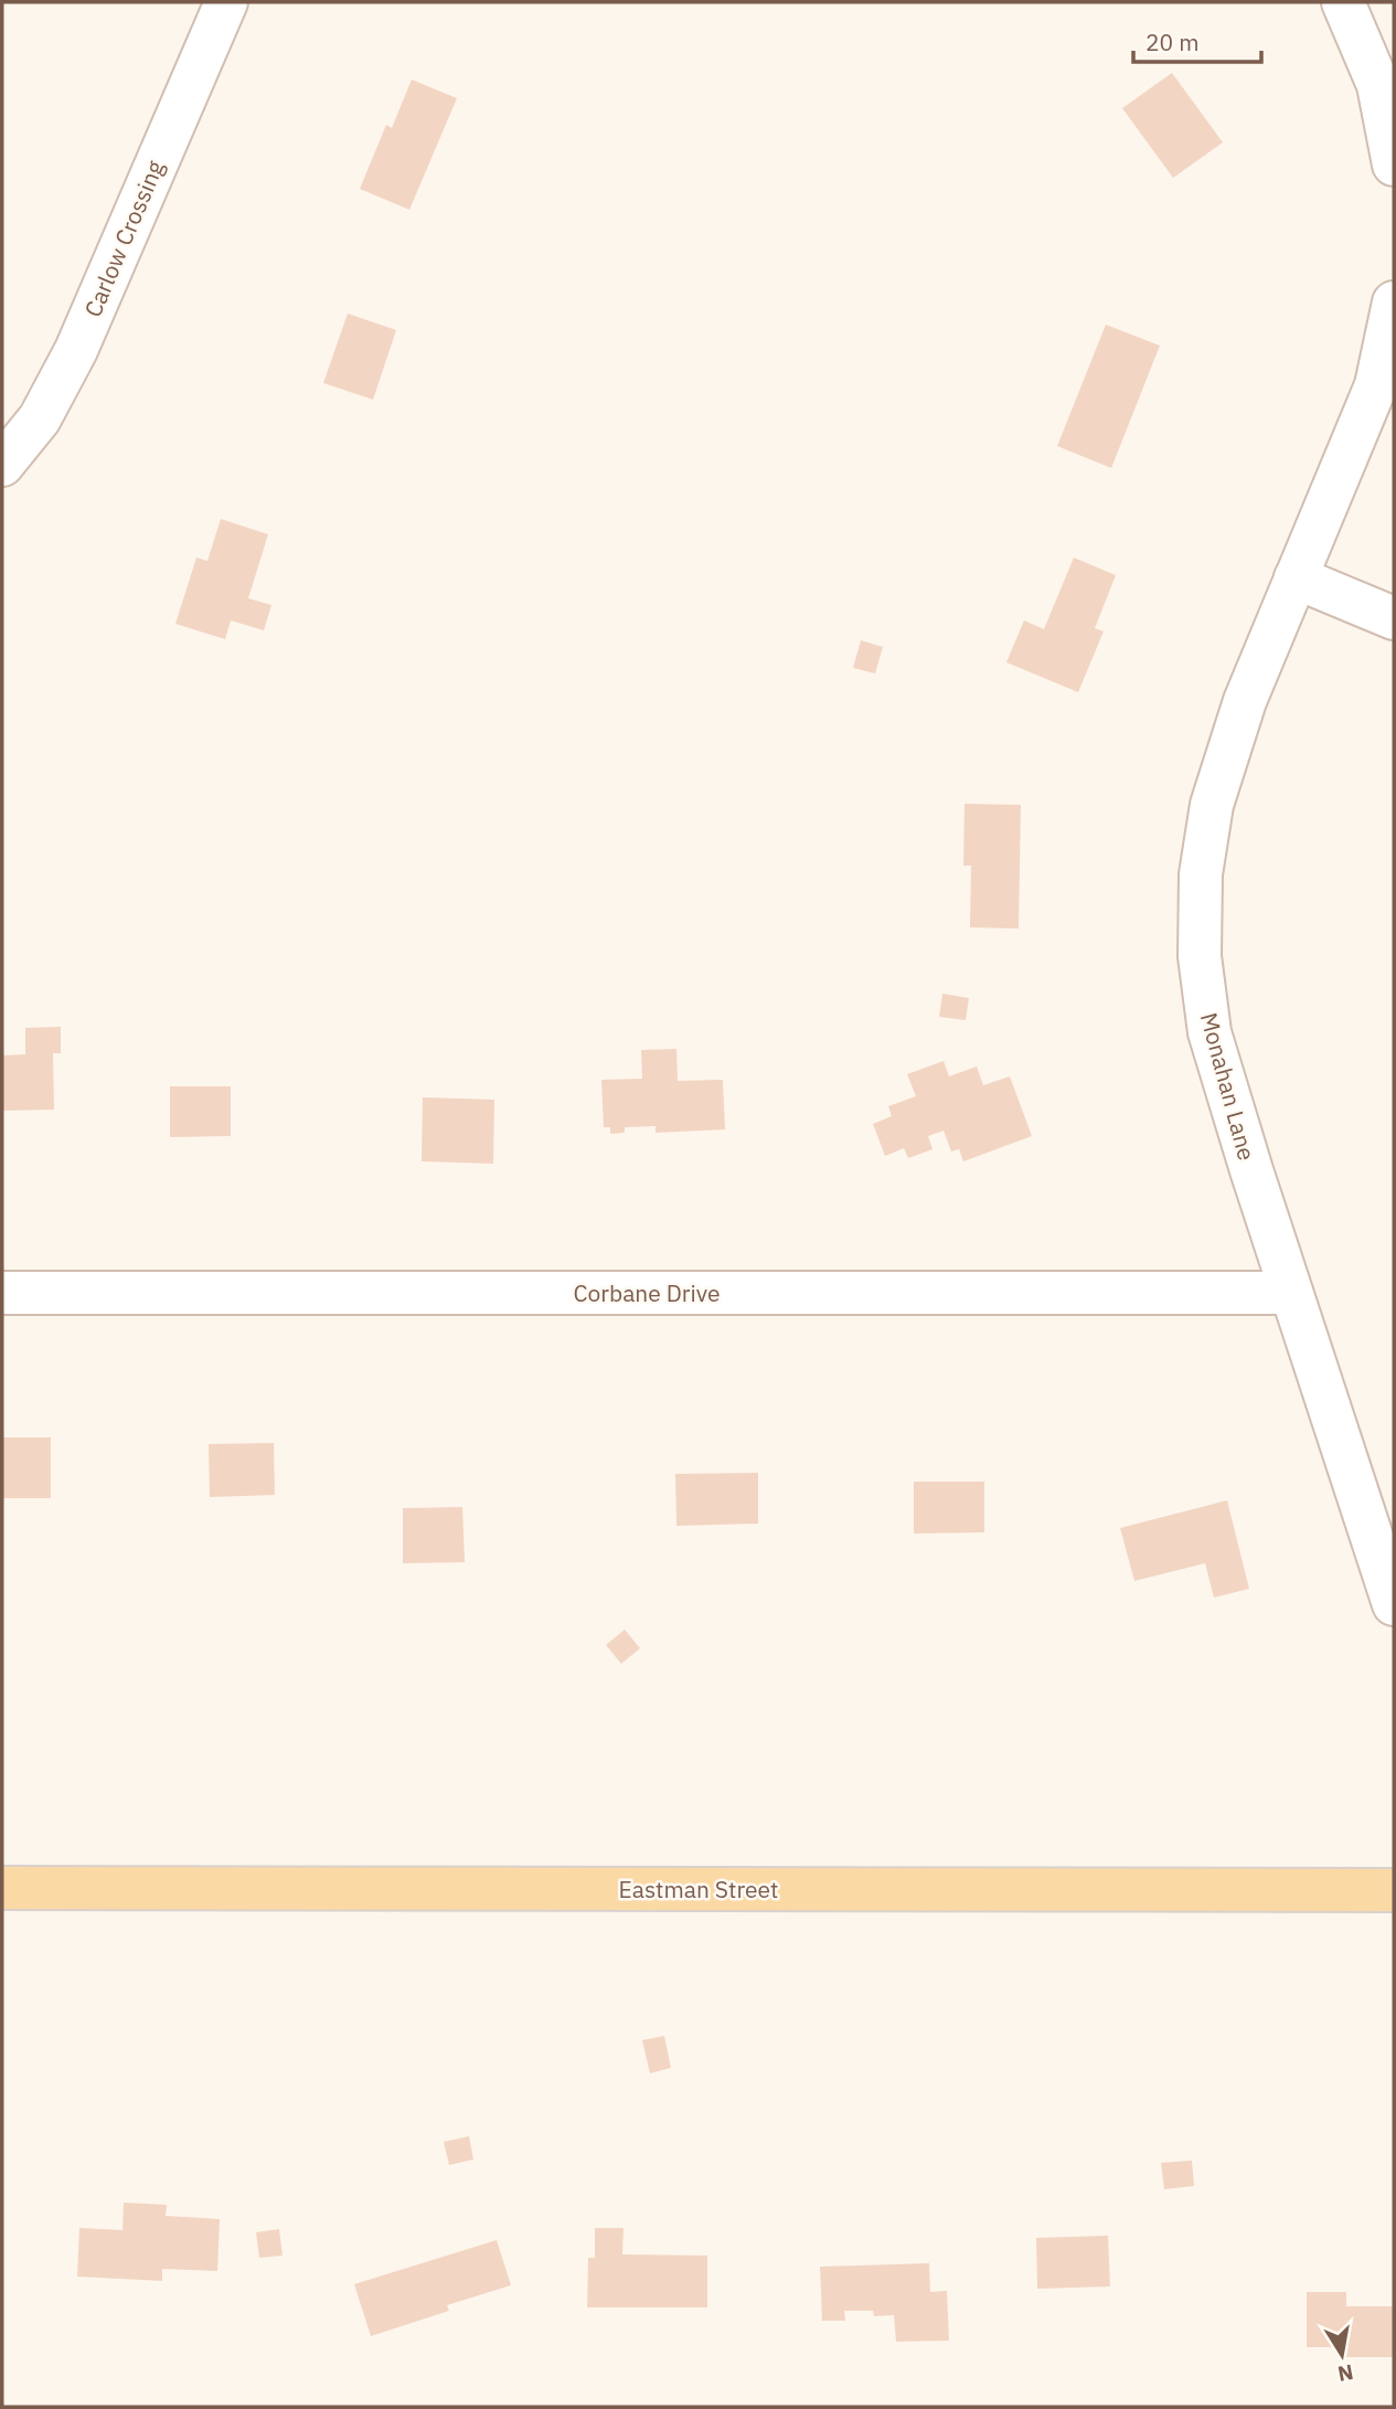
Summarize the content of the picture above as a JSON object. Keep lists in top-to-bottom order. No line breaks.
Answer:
{"streets":{"main road":["Eastman Street"],"street":["Carlow Crossing","Monahan Lane","Corbane Drive"]},"crossings":[["Monahan Lane","Corbane Drive"]],"scale_bar":"20 m","north":"bottom"}
